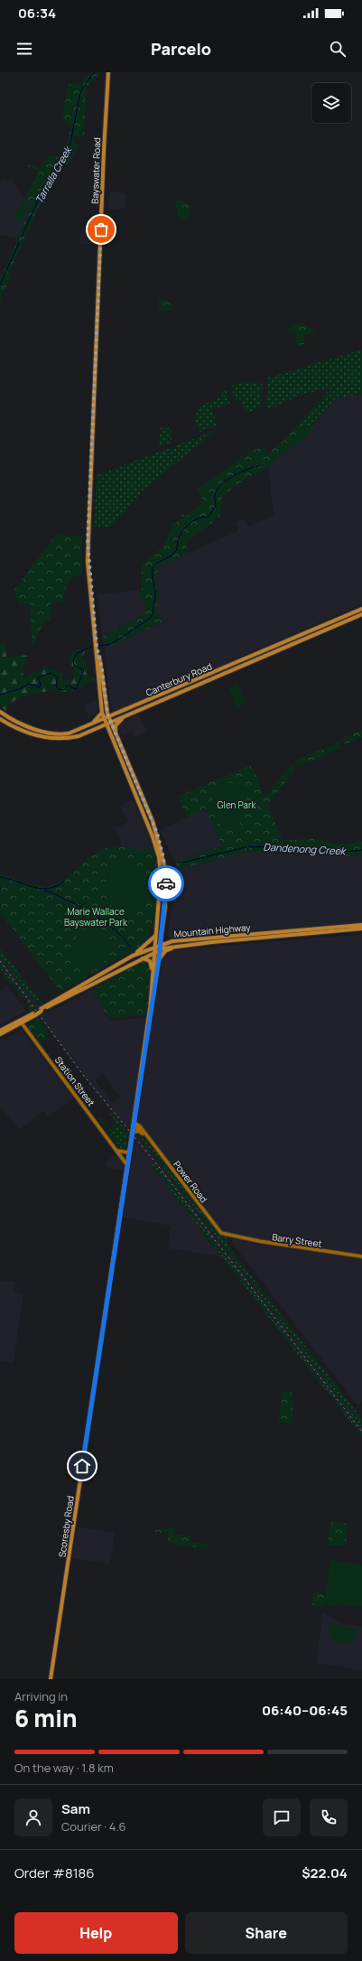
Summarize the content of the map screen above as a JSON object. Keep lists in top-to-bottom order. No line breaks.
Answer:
{"streets":{"main road":["Bayswater Road","Canterbury Road","Mountain Highway","Station Street","Power Road","Barry Street","Scoresby Road"]},"crossings":[["Bayswater Road","Canterbury Road"],["Bayswater Road","Mountain Highway"],["Bayswater Road","Scoresby Road"],["Mountain Highway","Station Street"],["Mountain Highway","Scoresby Road"],["Station Street","Scoresby Road"],["Power Road","Barry Street"],["Power Road","Scoresby Road"]],"water":["Tarralla Creek","Dandenong Creek"],"parks":["Glen Park","Marie Wallace Bayswater Park"],"page":{"status":"06:34","header":"Parcelo","heading":["6 min","Arriving in","06:40–06:45"],"panel":["Sam","Courier · 4.6","Order #8186","$22.04"],"bar":"On the way · 1.8 km","buttons":["Help","Share"]}}
